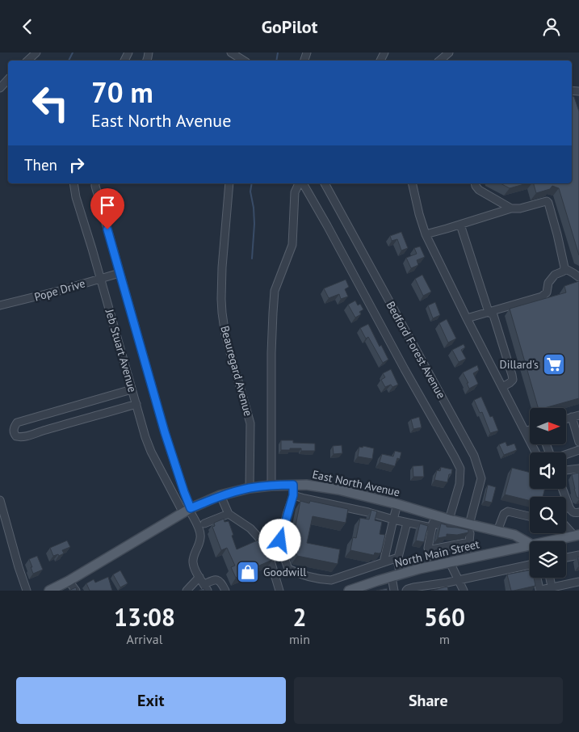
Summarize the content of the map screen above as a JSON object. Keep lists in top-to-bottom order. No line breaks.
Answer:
{"streets":{"main road":["East North Avenue","North Main Street"],"street":["Pope Drive","Bedford Forest Avenue","Jeb Stuart Avenue","Beauregard Avenue"]},"crossings":[["Pope Drive","Jeb Stuart Avenue"],["Bedford Forest Avenue","East North Avenue"],["Jeb Stuart Avenue","East North Avenue"],["Beauregard Avenue","East North Avenue"]],"places":{"supermarket":["Dillard's"],"shop":["Goodwill"]},"north":"right","page":{"header":"GoPilot","turn":["70 m","East North Avenue"],"then":"Then","eta":["13:08","Arrival","2","min","560","m"],"buttons":["Exit","Share"]}}
